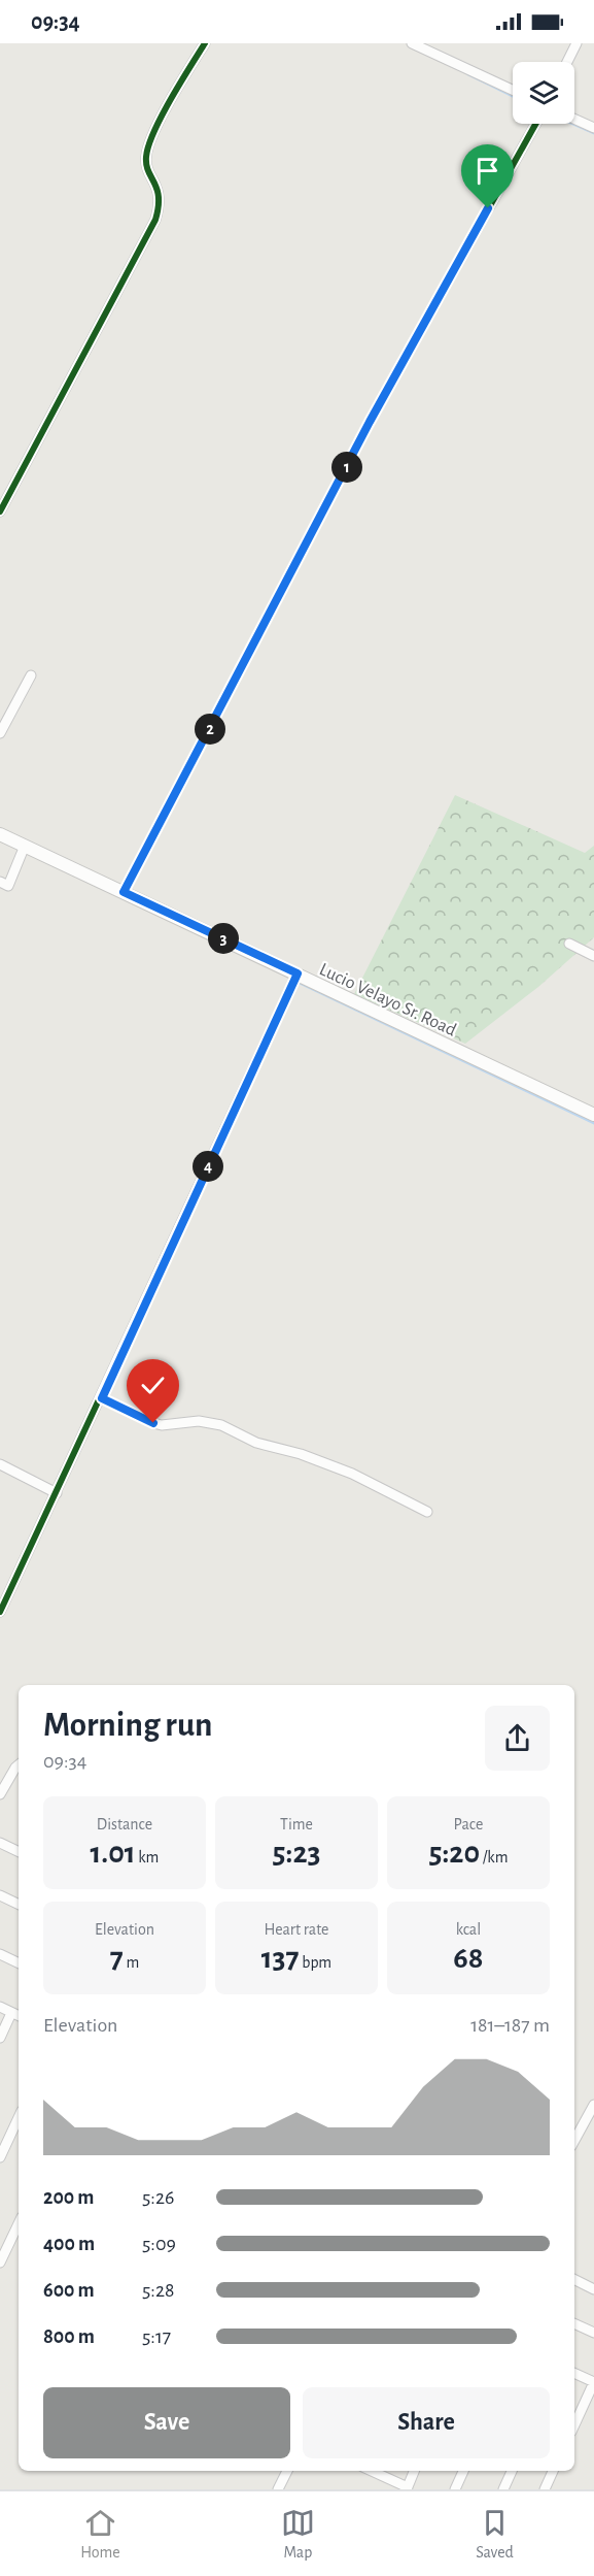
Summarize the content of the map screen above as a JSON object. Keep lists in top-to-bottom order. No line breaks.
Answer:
{"streets":{"main road":["Lucio Velayo Sr. Road"]},"page":{"status":"09:34","pins":["1","2","3","4"],"heading":["Morning run","09:34"],"stats":[["Distance","1.01 km"],["Time","5:23"],["Pace","5:20 /km"],["Elevation","7 m"],["Heart rate","137 bpm"],["kcal","68"]],"chart":["Elevation","181–187 m"],"list":[{"name":"200 m","note":"5:26"},{"name":"400 m","note":"5:09"},{"name":"600 m","note":"5:28"},{"name":"800 m","note":"5:17"}],"buttons":["Save","Share"],"tabs":["Home","Map","Saved"]}}
